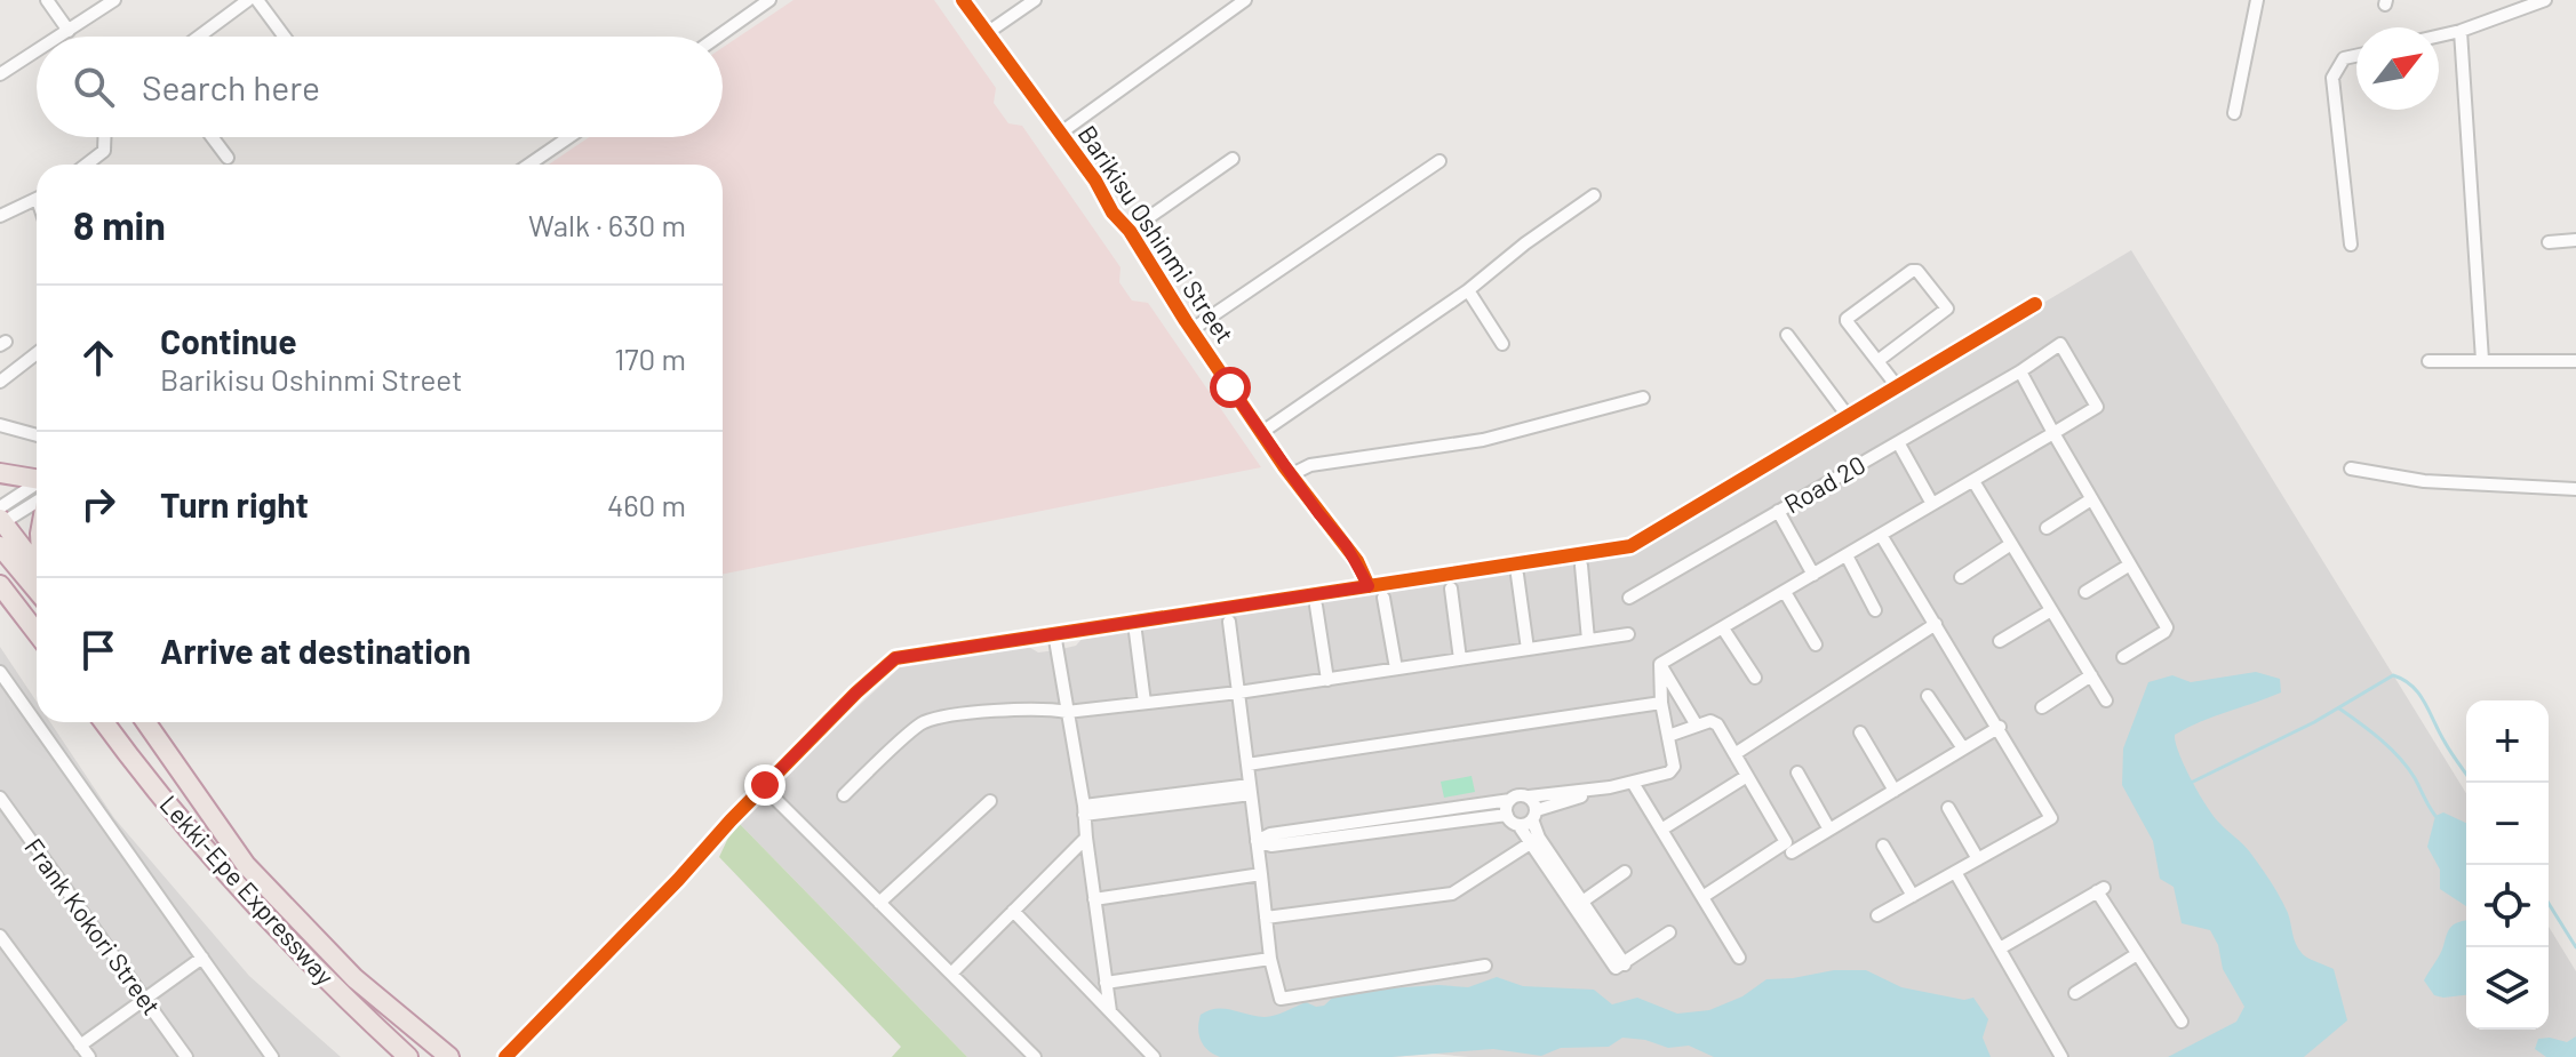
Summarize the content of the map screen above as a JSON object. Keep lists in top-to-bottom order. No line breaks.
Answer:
{"streets":{"highway":["Lekki-Epe Expressway"],"street":["Barikisu Oshinmi Street","Road 20","Frank Kokori Street"]},"north":"top right","page":{"search":"Search here","heading":["8 min","Walk · 630 m"],"list":[["Continue","Barikisu Oshinmi Street","170 m"],["Turn right","460 m"],"Arrive at destination"],"map_buttons":["+","−"]}}
